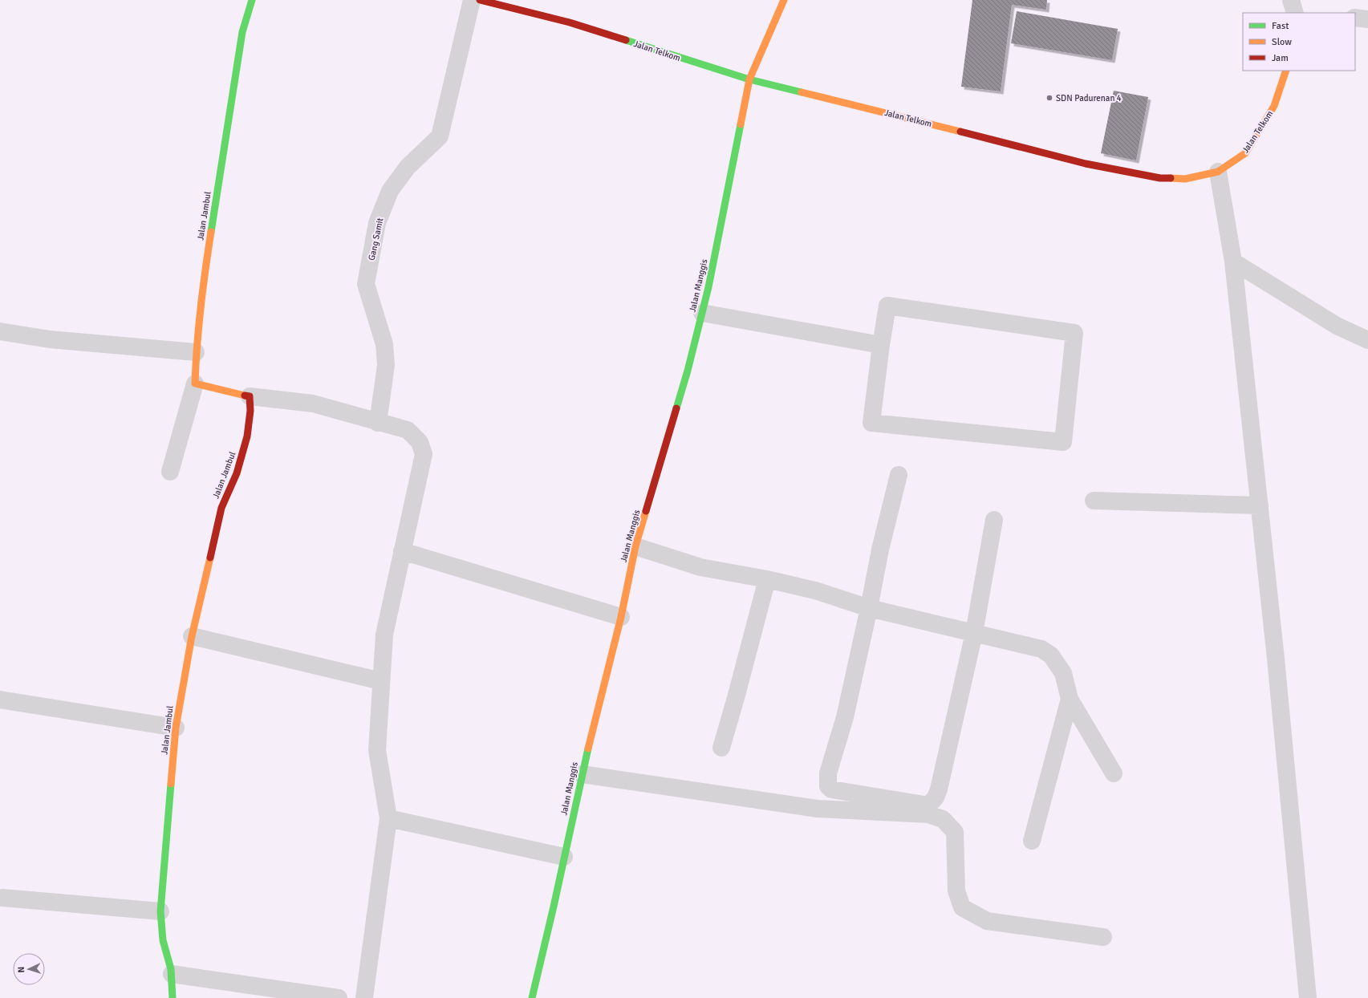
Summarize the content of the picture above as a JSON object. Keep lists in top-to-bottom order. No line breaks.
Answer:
{"streets":{"street":["Jalan Telkom","Jalan Jambul","Gang Samit","Jalan Manggis"]},"crossings":[["Jalan Telkom","Jalan Manggis"]],"places":["SDN Padurenan 4"],"legend":["Fast","Slow","Jam"],"north":"left"}
